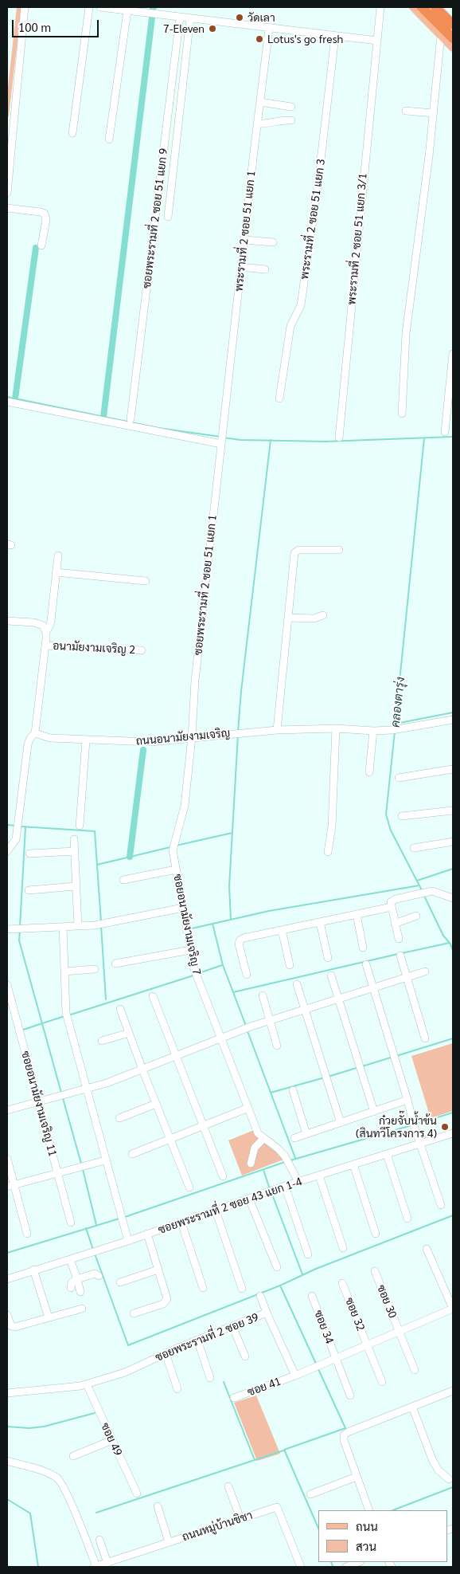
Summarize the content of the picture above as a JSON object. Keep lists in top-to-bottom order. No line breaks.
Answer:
{"streets":{"street":["ซอยพระรามที่ 2 ซอย 51 แยก 9","พระรามที่ 2 ซอย 51 แยก 3","พระรามที่ 2 ซอย 51 แยก 1","พระรามที่ 2 ซอย 51 แยก 3/1","ซอยพระรามที่ 2 ซอย 51 แยก 1","อนามัยงามเจริญ 2","ถนนอนามัยงามเจริญ","ซอยอนามัยงามเจริญ 7","ซอยอนามัยงามเจริญ 11","ซอยพระรามที่ 2 ซอย 43 แยก 1-4","ซอย 30","ซอย 32","ซอย 34","ซอยพระรามที่ 2 ซอย 39","ซอย 41","ซอย 49","ถนนหมู่บ้านชิชา"]},"crossings":[["พระรามที่ 2 ซอย 51 แยก 1","ซอยพระรามที่ 2 ซอย 51 แยก 1"],["ซอยพระรามที่ 2 ซอย 51 แยก 1","ถนนอนามัยงามเจริญ"],["ซอยพระรามที่ 2 ซอย 51 แยก 1","ซอยอนามัยงามเจริญ 7"],["ถนนอนามัยงามเจริญ","ซอยอนามัยงามเจริญ 7"],["ซอยอนามัยงามเจริญ 7","ซอยพระรามที่ 2 ซอย 43 แยก 1-4"],["ซอยพระรามที่ 2 ซอย 39","ซอย 41"],["ซอยพระรามที่ 2 ซอย 39","ซอย 49"]],"water":["คลองตารุ่ง"],"places":["วัดเลา","7-Eleven","Lotus's go fresh","ก๋วยจั๊บน้ำข้น (สินทวีโครงการ 4)"],"legend":["ถนน","สวน"],"scale_bar":"100 m"}
